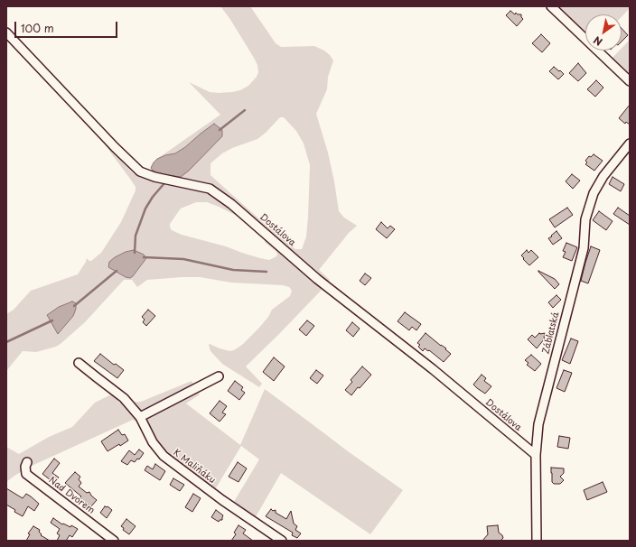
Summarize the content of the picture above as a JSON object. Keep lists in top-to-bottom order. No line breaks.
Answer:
{"streets":{"street":["Dostálova","Záblatská","K Maliňáku","Nad Dvorem"]},"crossings":[["Dostálova","Záblatská"]],"scale_bar":"100 m","north":"bottom left"}
